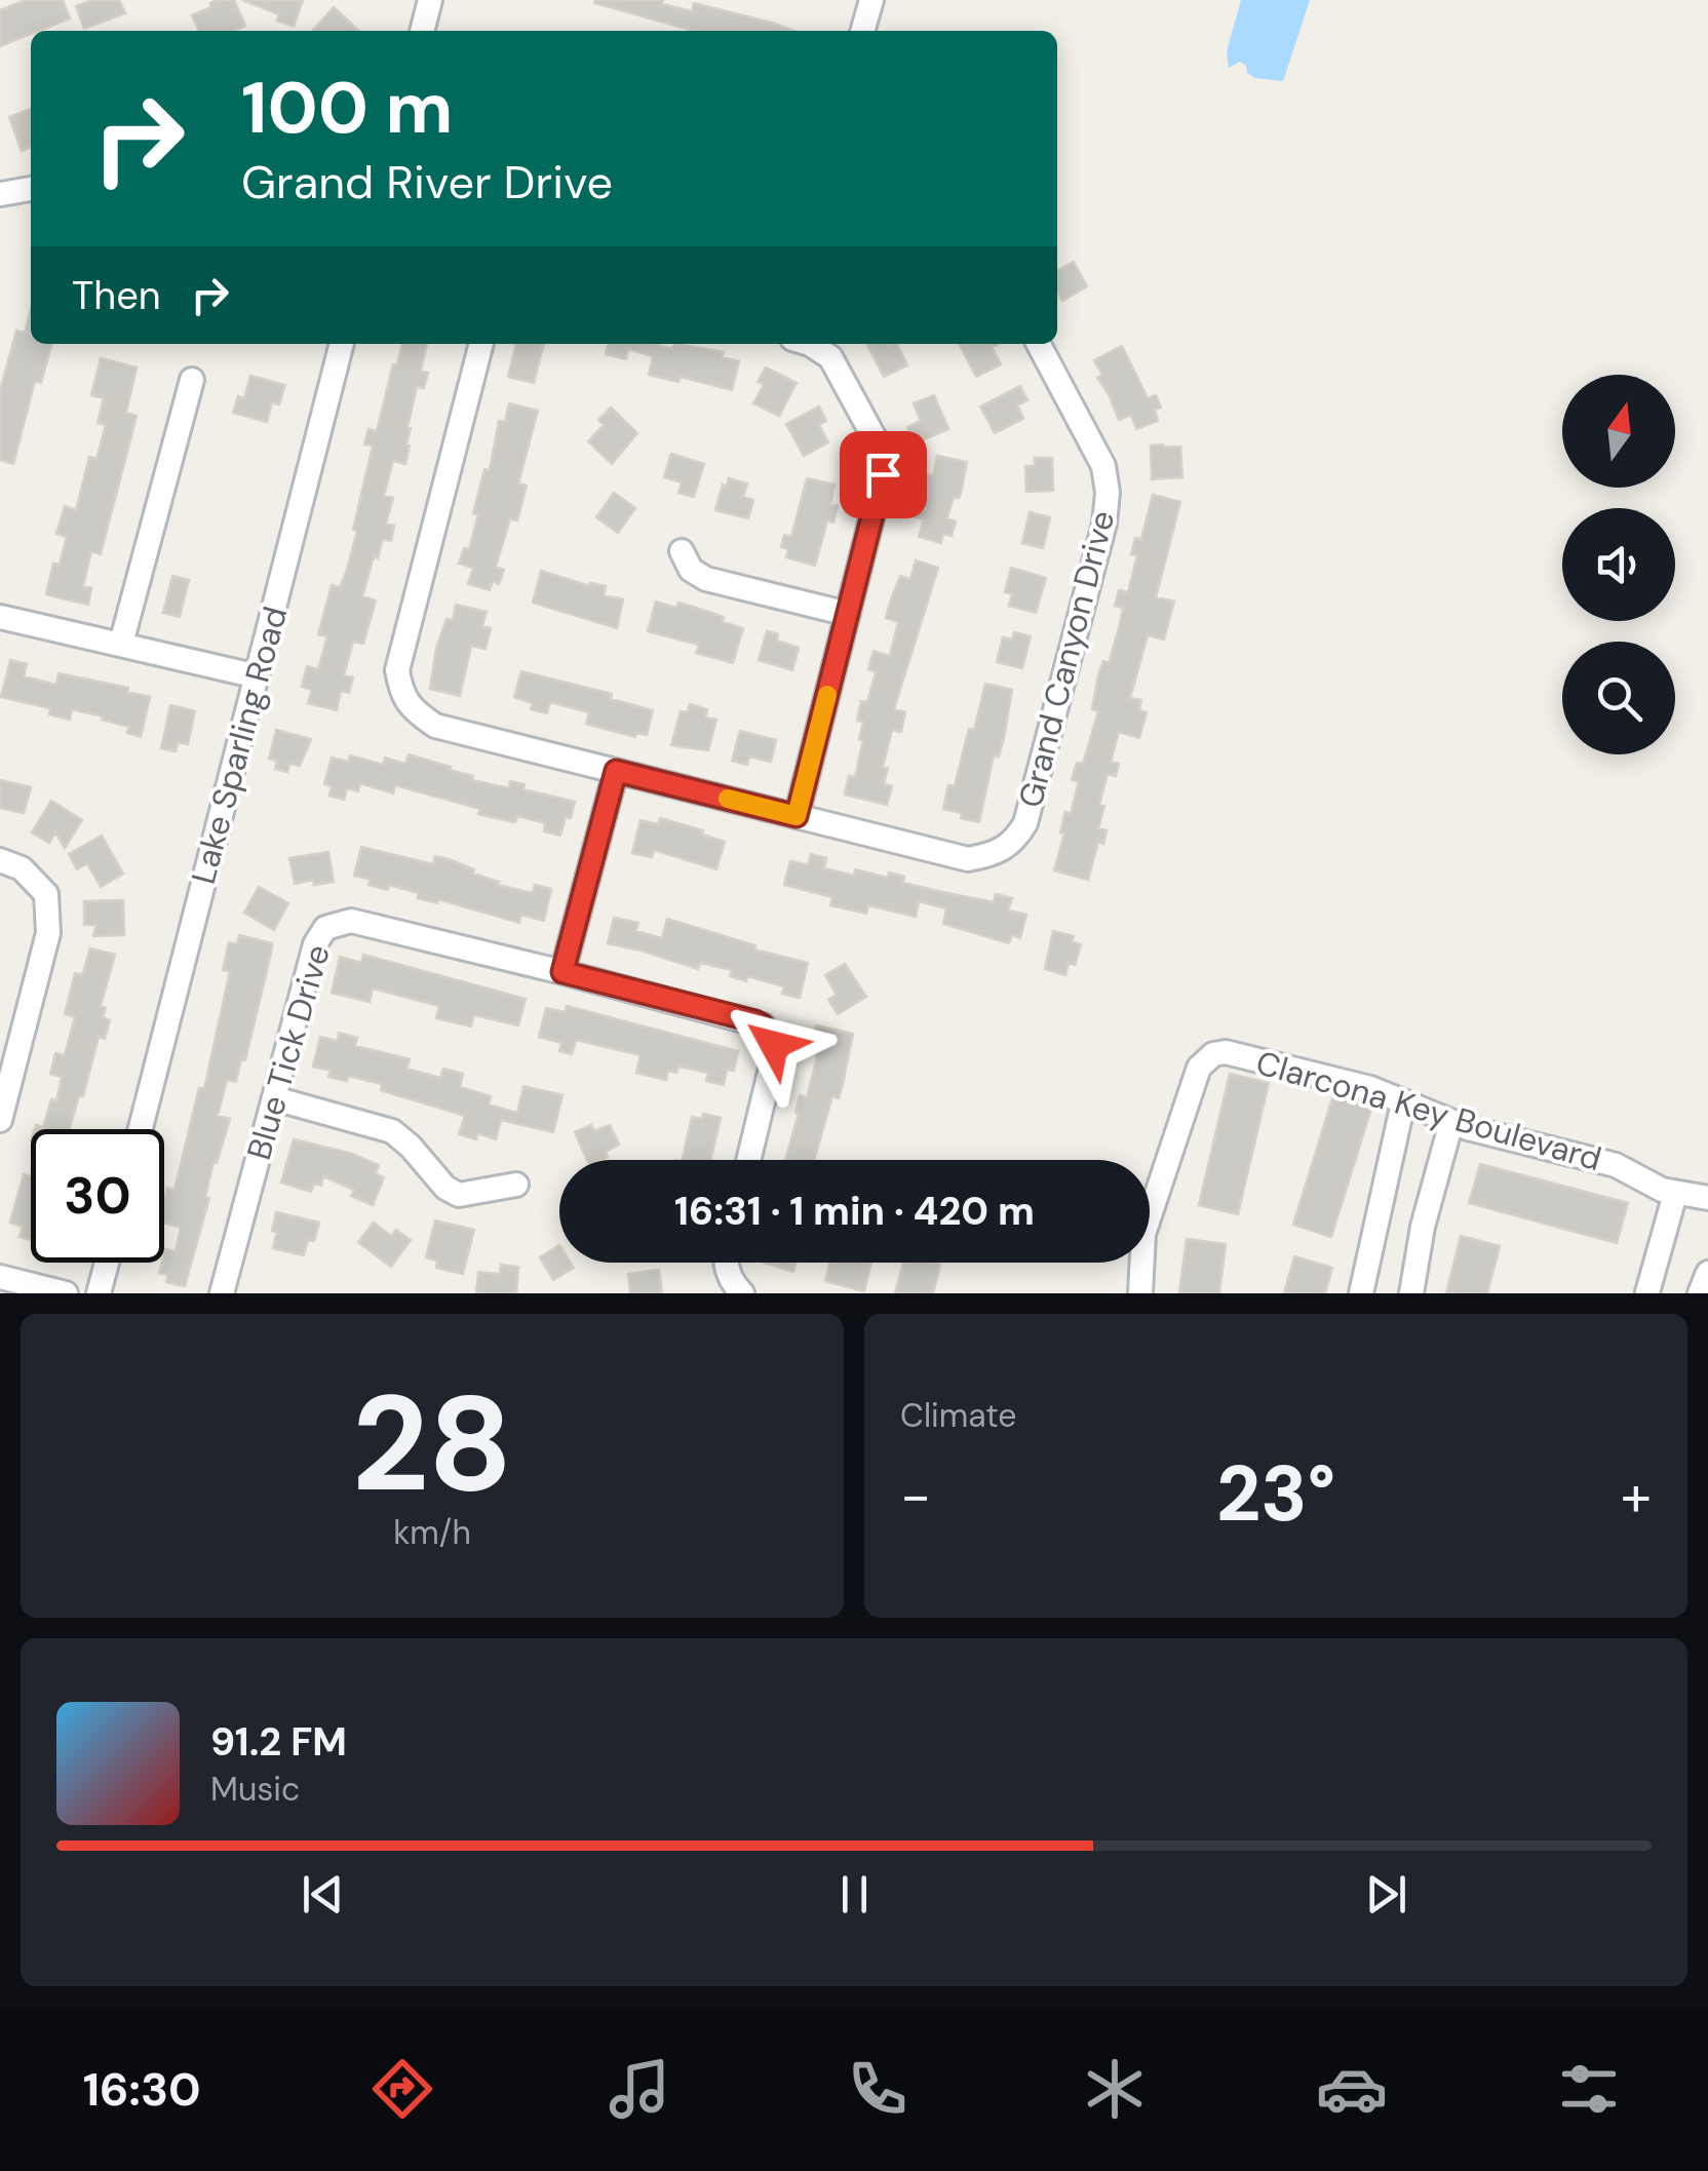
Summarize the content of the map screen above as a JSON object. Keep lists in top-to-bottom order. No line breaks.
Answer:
{"streets":{"street":["Grand Canyon Drive","Lake Sparling Road","Blue Tick Drive","Clarcona Key Boulevard"]},"north":"top","page":{"turn":["100 m","Grand River Drive"],"then":"Then","limit":"30","trip":"16:31 · 1 min · 420 m","tile":[["28","km/h"],"Climate"],"heat":["−","23°","+"],"song":["91.2 FM","Music"],"tabs":"16:30"}}
